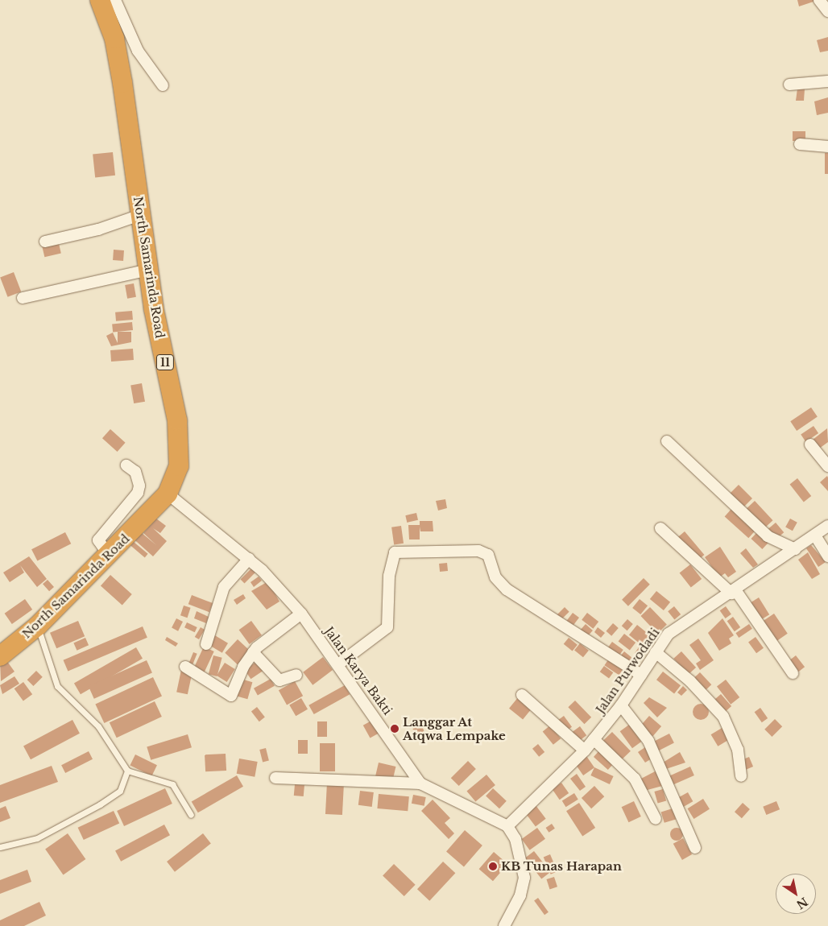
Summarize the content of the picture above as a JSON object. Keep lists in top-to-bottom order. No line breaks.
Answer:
{"streets":{"highway":["North Samarinda Road","11"],"street":["Jalan Karya Bakti","Jalan Purwodadi"]},"crossings":[["North Samarinda Road","Jalan Karya Bakti"],["Jalan Karya Bakti","Jalan Purwodadi"]],"places":["Langgar At Atqwa Lempake","KB Tunas Harapan"],"north":"bottom right"}
